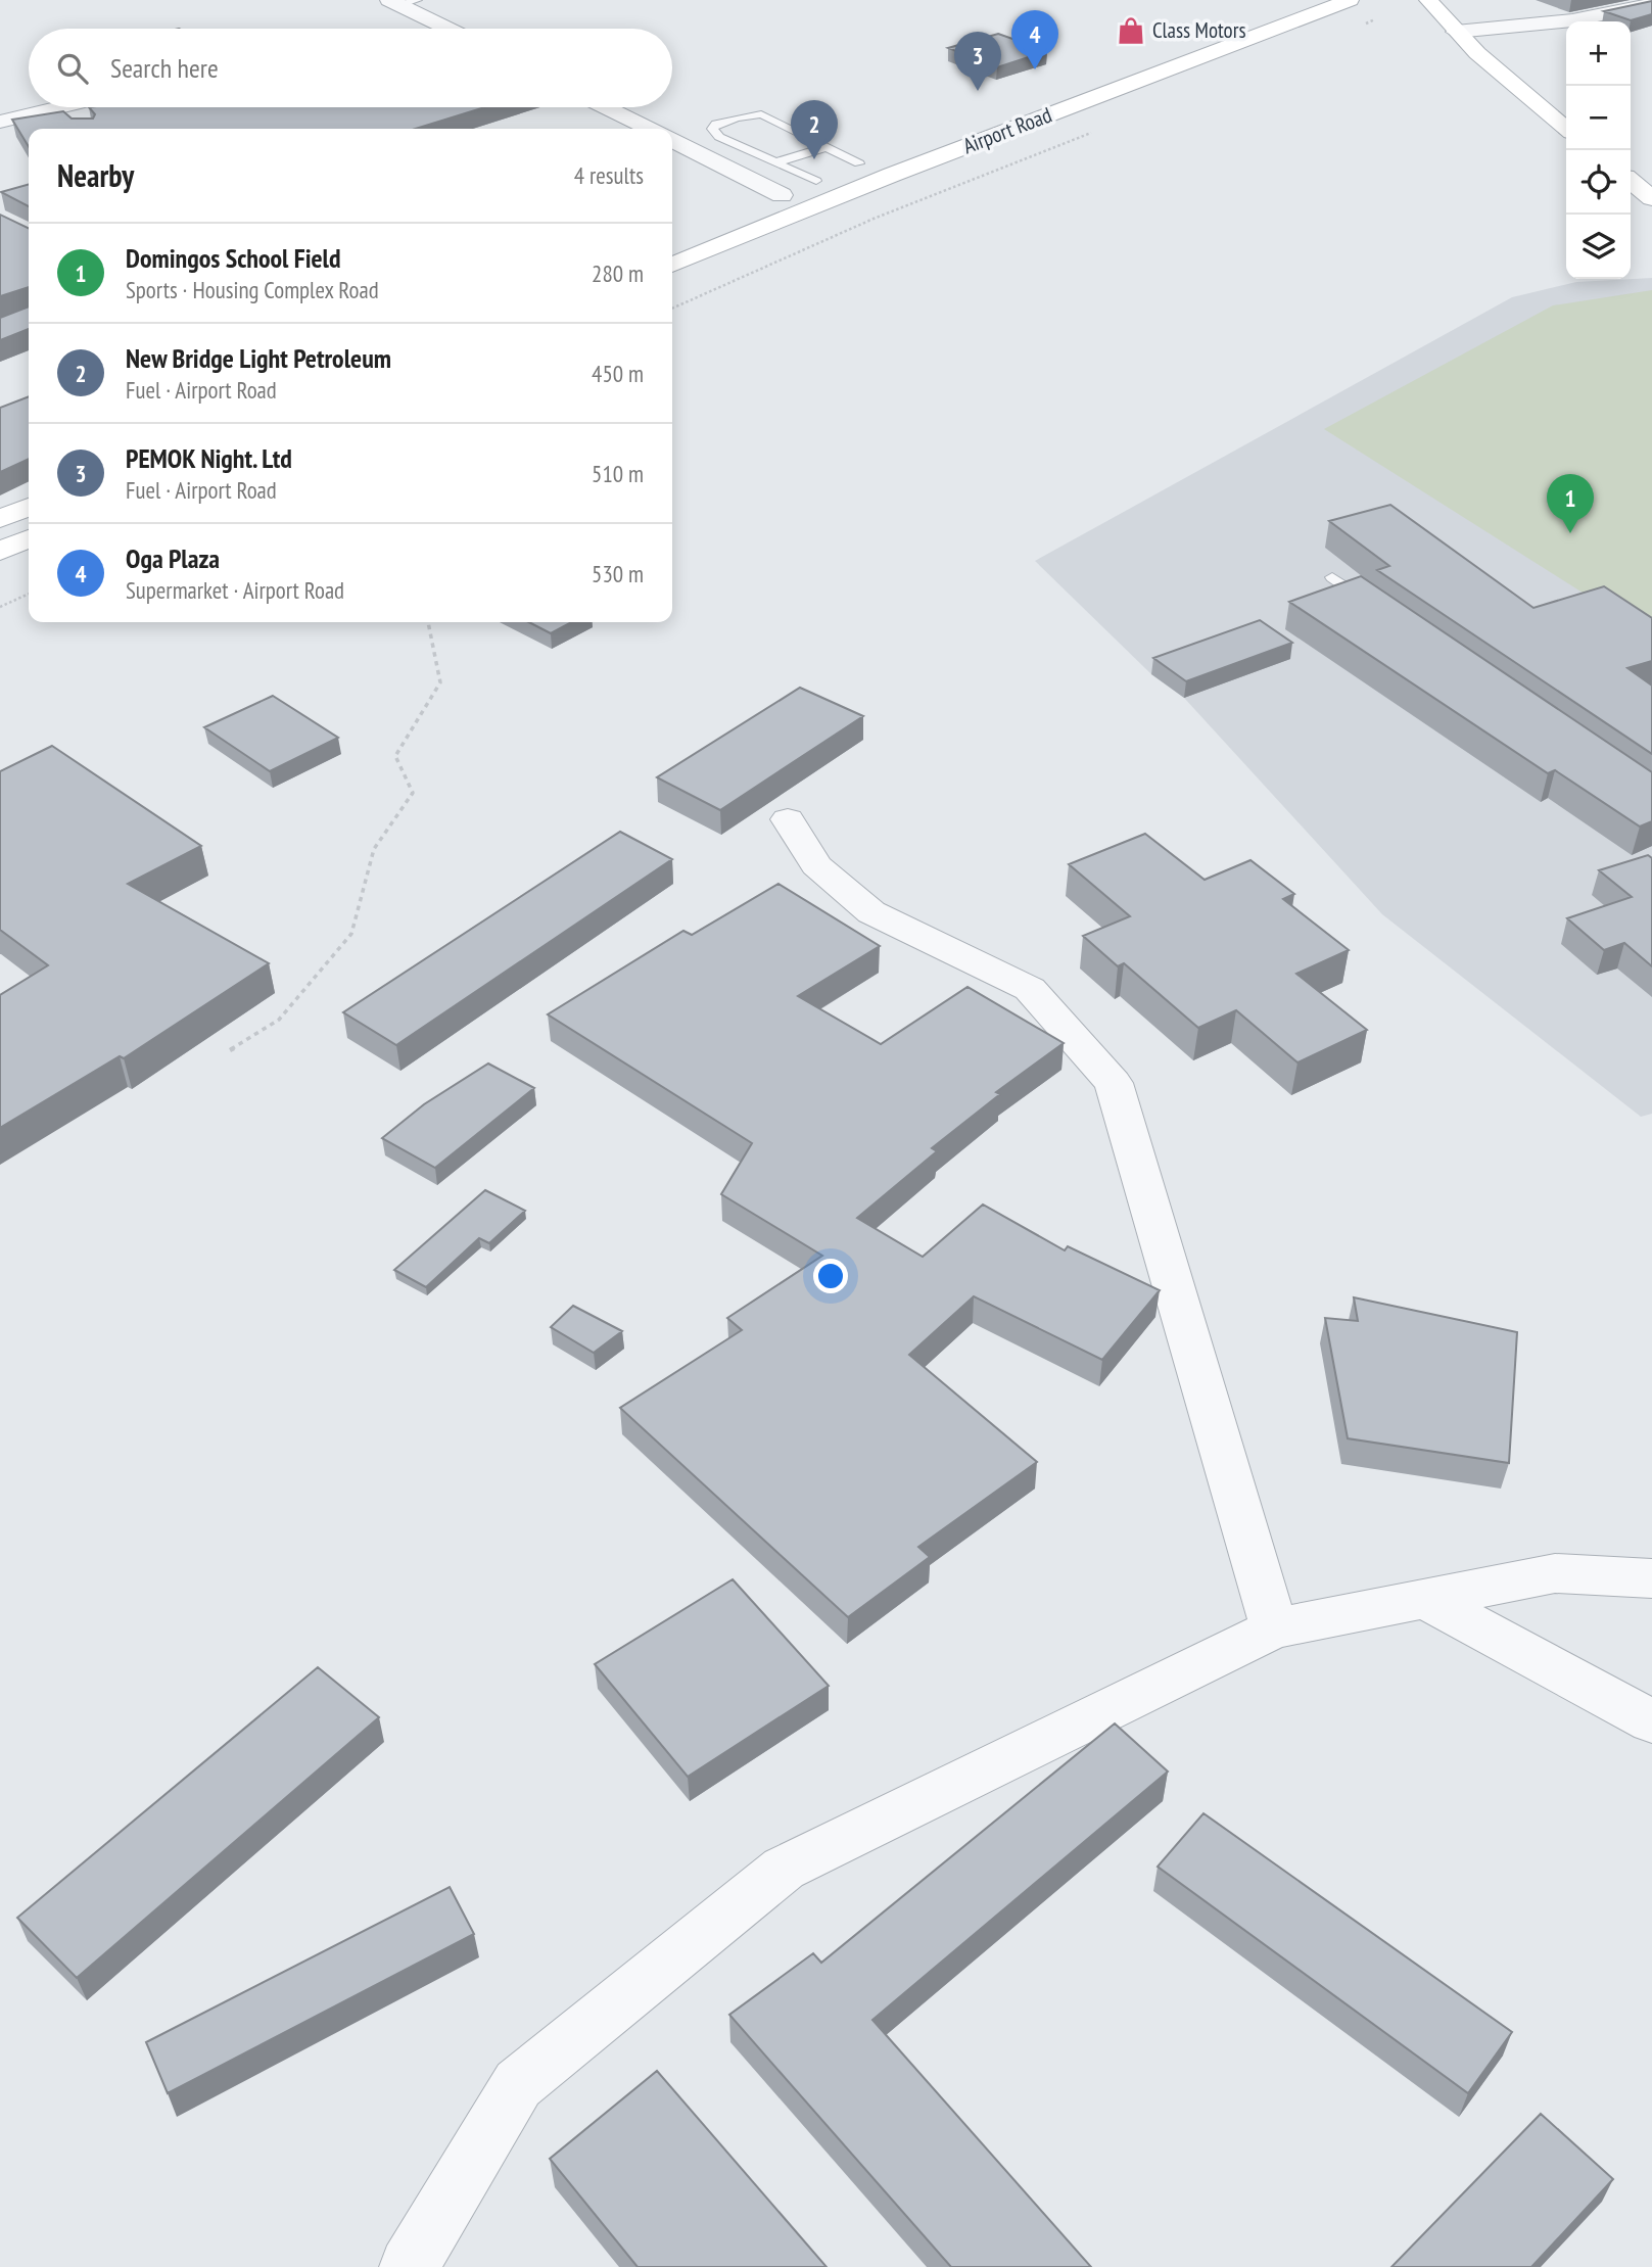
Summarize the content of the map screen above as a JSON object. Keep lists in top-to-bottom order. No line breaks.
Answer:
{"streets":{"main road":["Airport Road"]},"places":{"shop":["Class Motors"]},"page":{"pins":["4","3","2","1"],"map_buttons":["+","−"],"search":"Search here","heading":["Nearby","4 results"],"list":[{"mark":"1","name":"Domingos School Field","note":"Sports · Housing Complex Road","value":"280 m"},{"mark":"2","name":"New Bridge Light Petroleum","note":"Fuel · Airport Road","value":"450 m"},{"mark":"3","name":"PEMOK Night. Ltd","note":"Fuel · Airport Road","value":"510 m"},{"mark":"4","name":"Oga Plaza","note":"Supermarket · Airport Road","value":"530 m"}]}}
